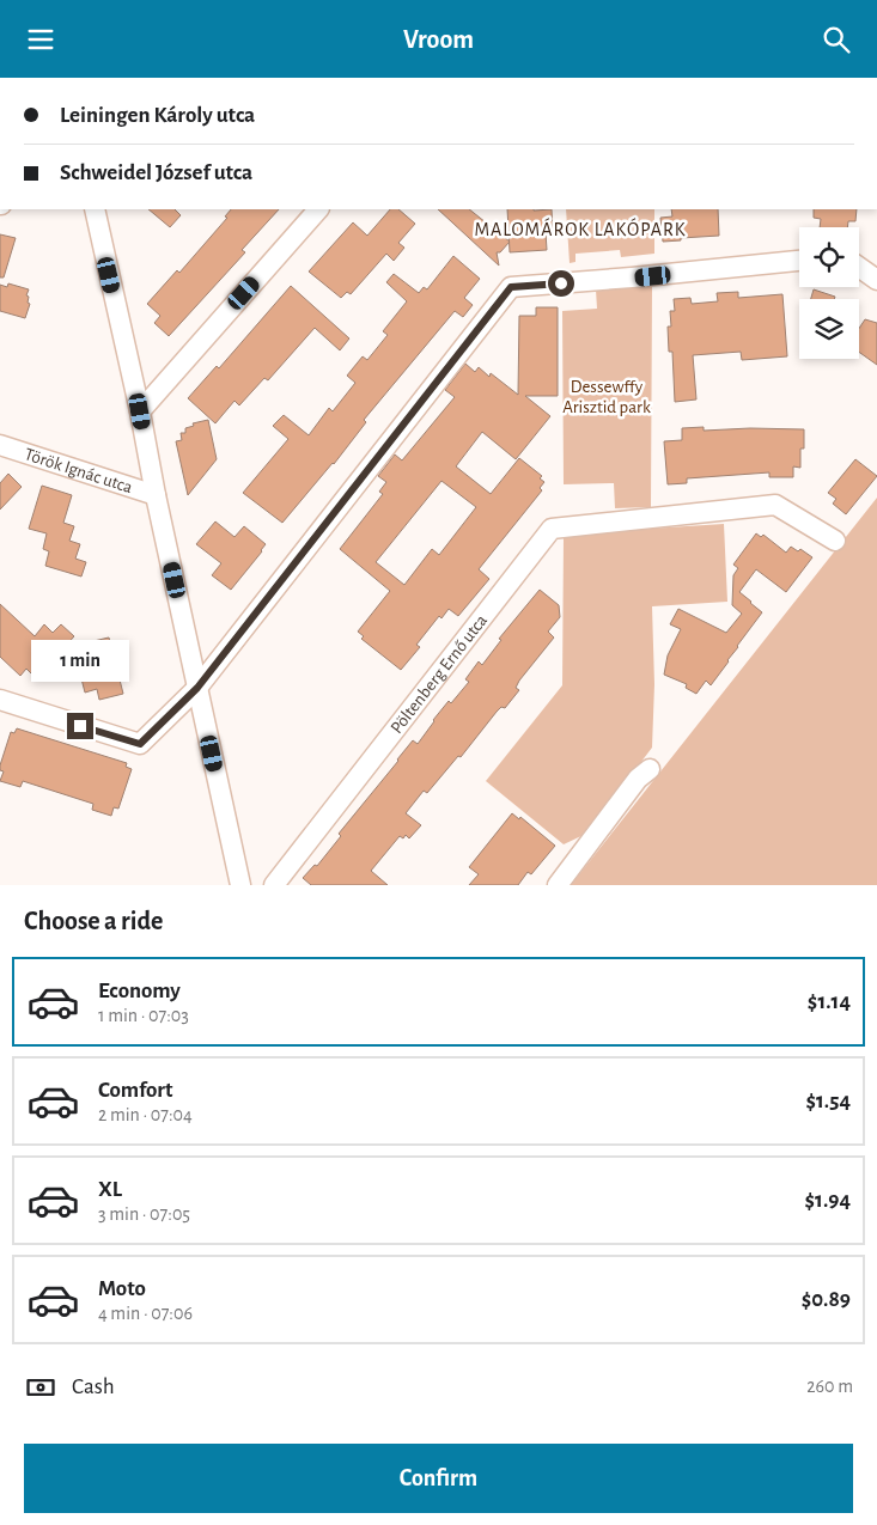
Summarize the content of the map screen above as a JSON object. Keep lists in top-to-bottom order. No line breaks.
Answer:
{"streets":{"street":["Török Ignác utca","Pöltenberg Ernő utca"]},"districts":["MALOMÁROK LAKÓPARK"],"parks":["Dessewffy Arisztid park"],"page":{"header":"Vroom","banner":["Leiningen Károly utca","Schweidel József utca"],"bubble":"1 min","heading":"Choose a ride","list":[{"name":"Economy","note":"1 min · 07:03","value":"$1.14"},{"name":"Comfort","note":"2 min · 07:04","value":"$1.54"},{"name":"XL","note":"3 min · 07:05","value":"$1.94"},{"name":"Moto","note":"4 min · 07:06","value":"$0.89"}],"pay":["Cash","260 m"],"buttons":"Confirm"}}
